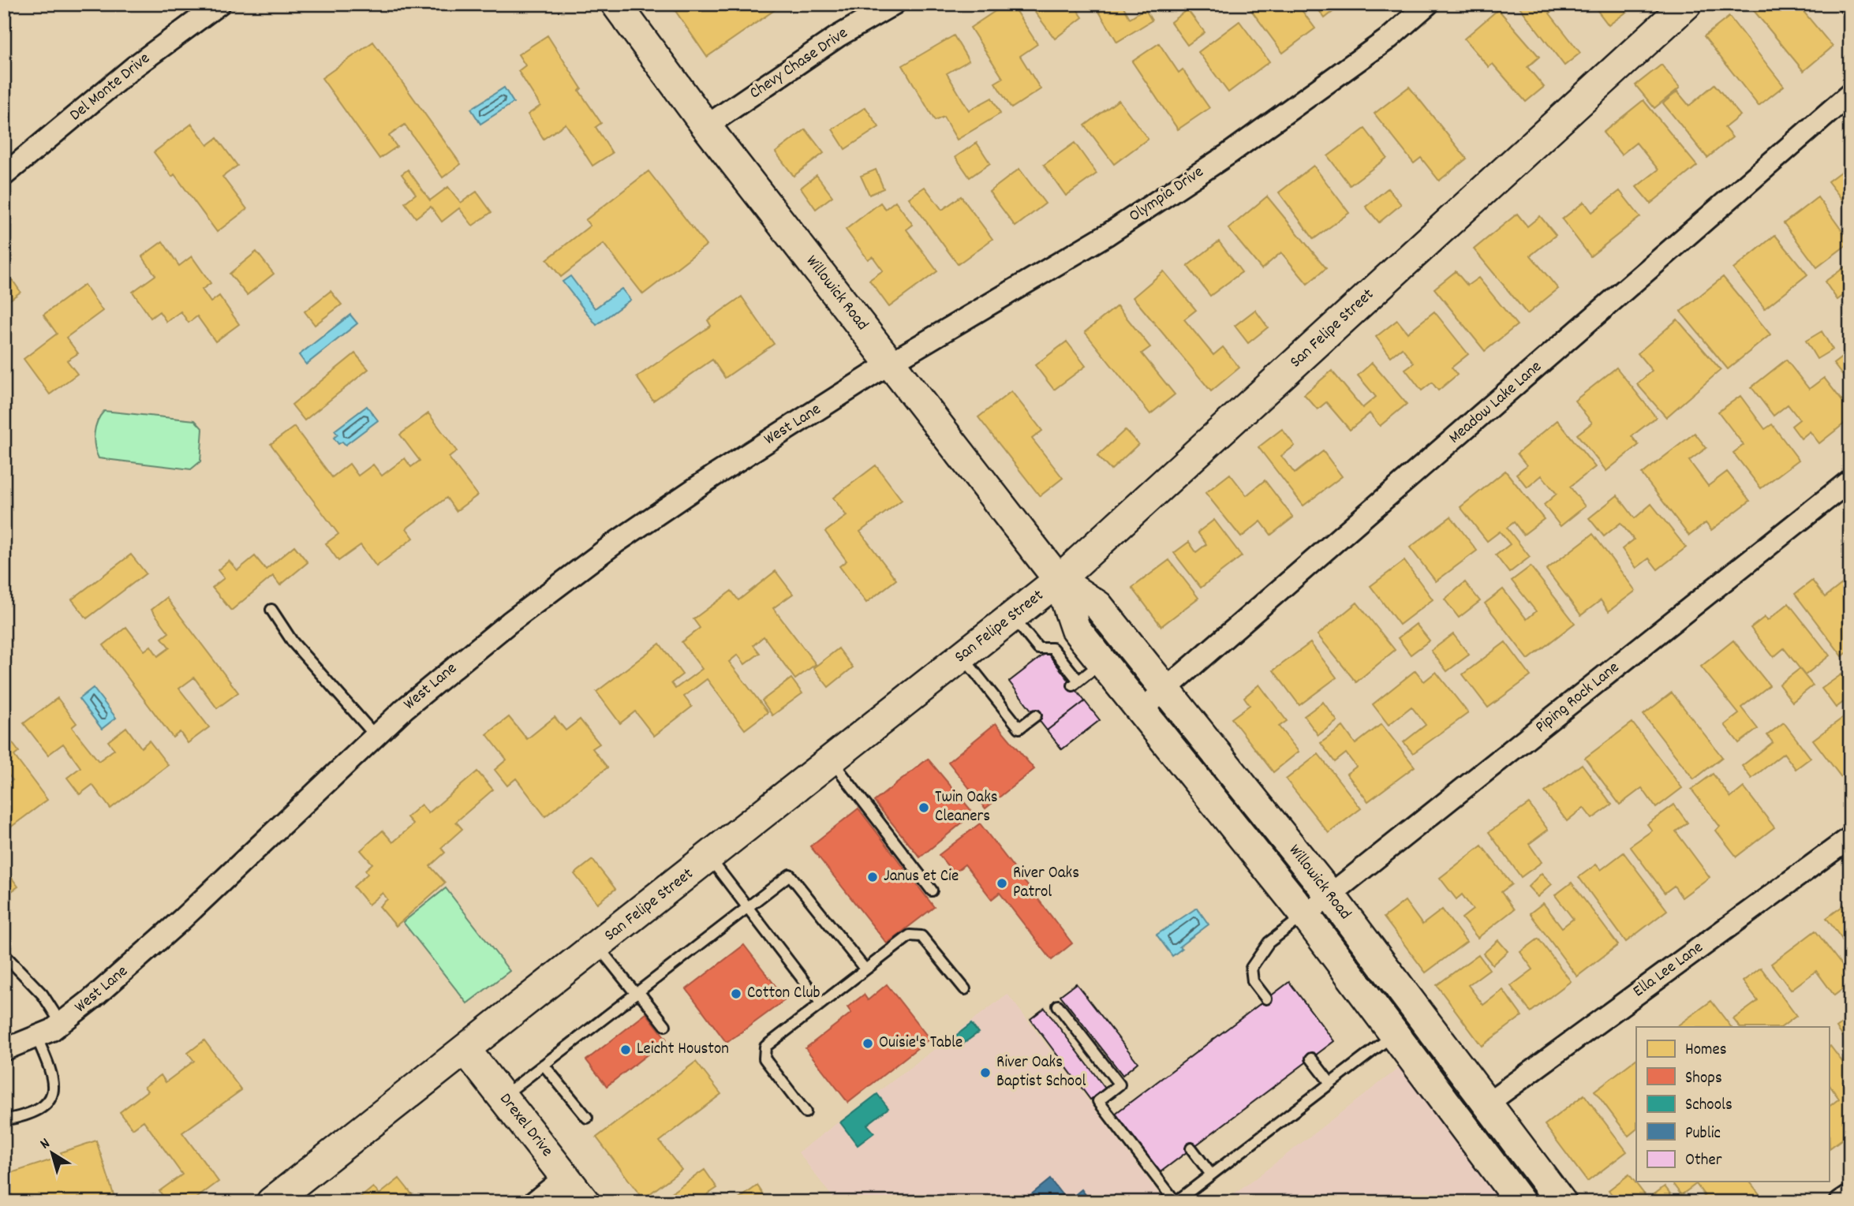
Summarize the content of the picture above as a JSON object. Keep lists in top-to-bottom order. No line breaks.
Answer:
{"streets":{"main road":["Willowick Road","San Felipe Street","Ella Lee Lane","Drexel Drive"],"street":["Chevy Chase Drive","Del Monte Drive","Olympia Drive","Meadow Lake Lane","West Lane","Piping Rock Lane"]},"crossings":[["Chevy Chase Drive","Willowick Road"],["Olympia Drive","Willowick Road"],["Olympia Drive","West Lane"],["Willowick Road","San Felipe Street"],["Willowick Road","Meadow Lake Lane"],["Willowick Road","West Lane"],["Willowick Road","Piping Rock Lane"],["Willowick Road","Ella Lee Lane"],["San Felipe Street","Drexel Drive"]],"places":["Twin Oaks Cleaners","Janus et Cie","River Oaks Patrol","Cotton Club","Ouisie's Table","Leicht Houston","River Oaks Baptist School"],"legend":["Homes","Shops","Schools","Public","Other"],"north":"top left"}
